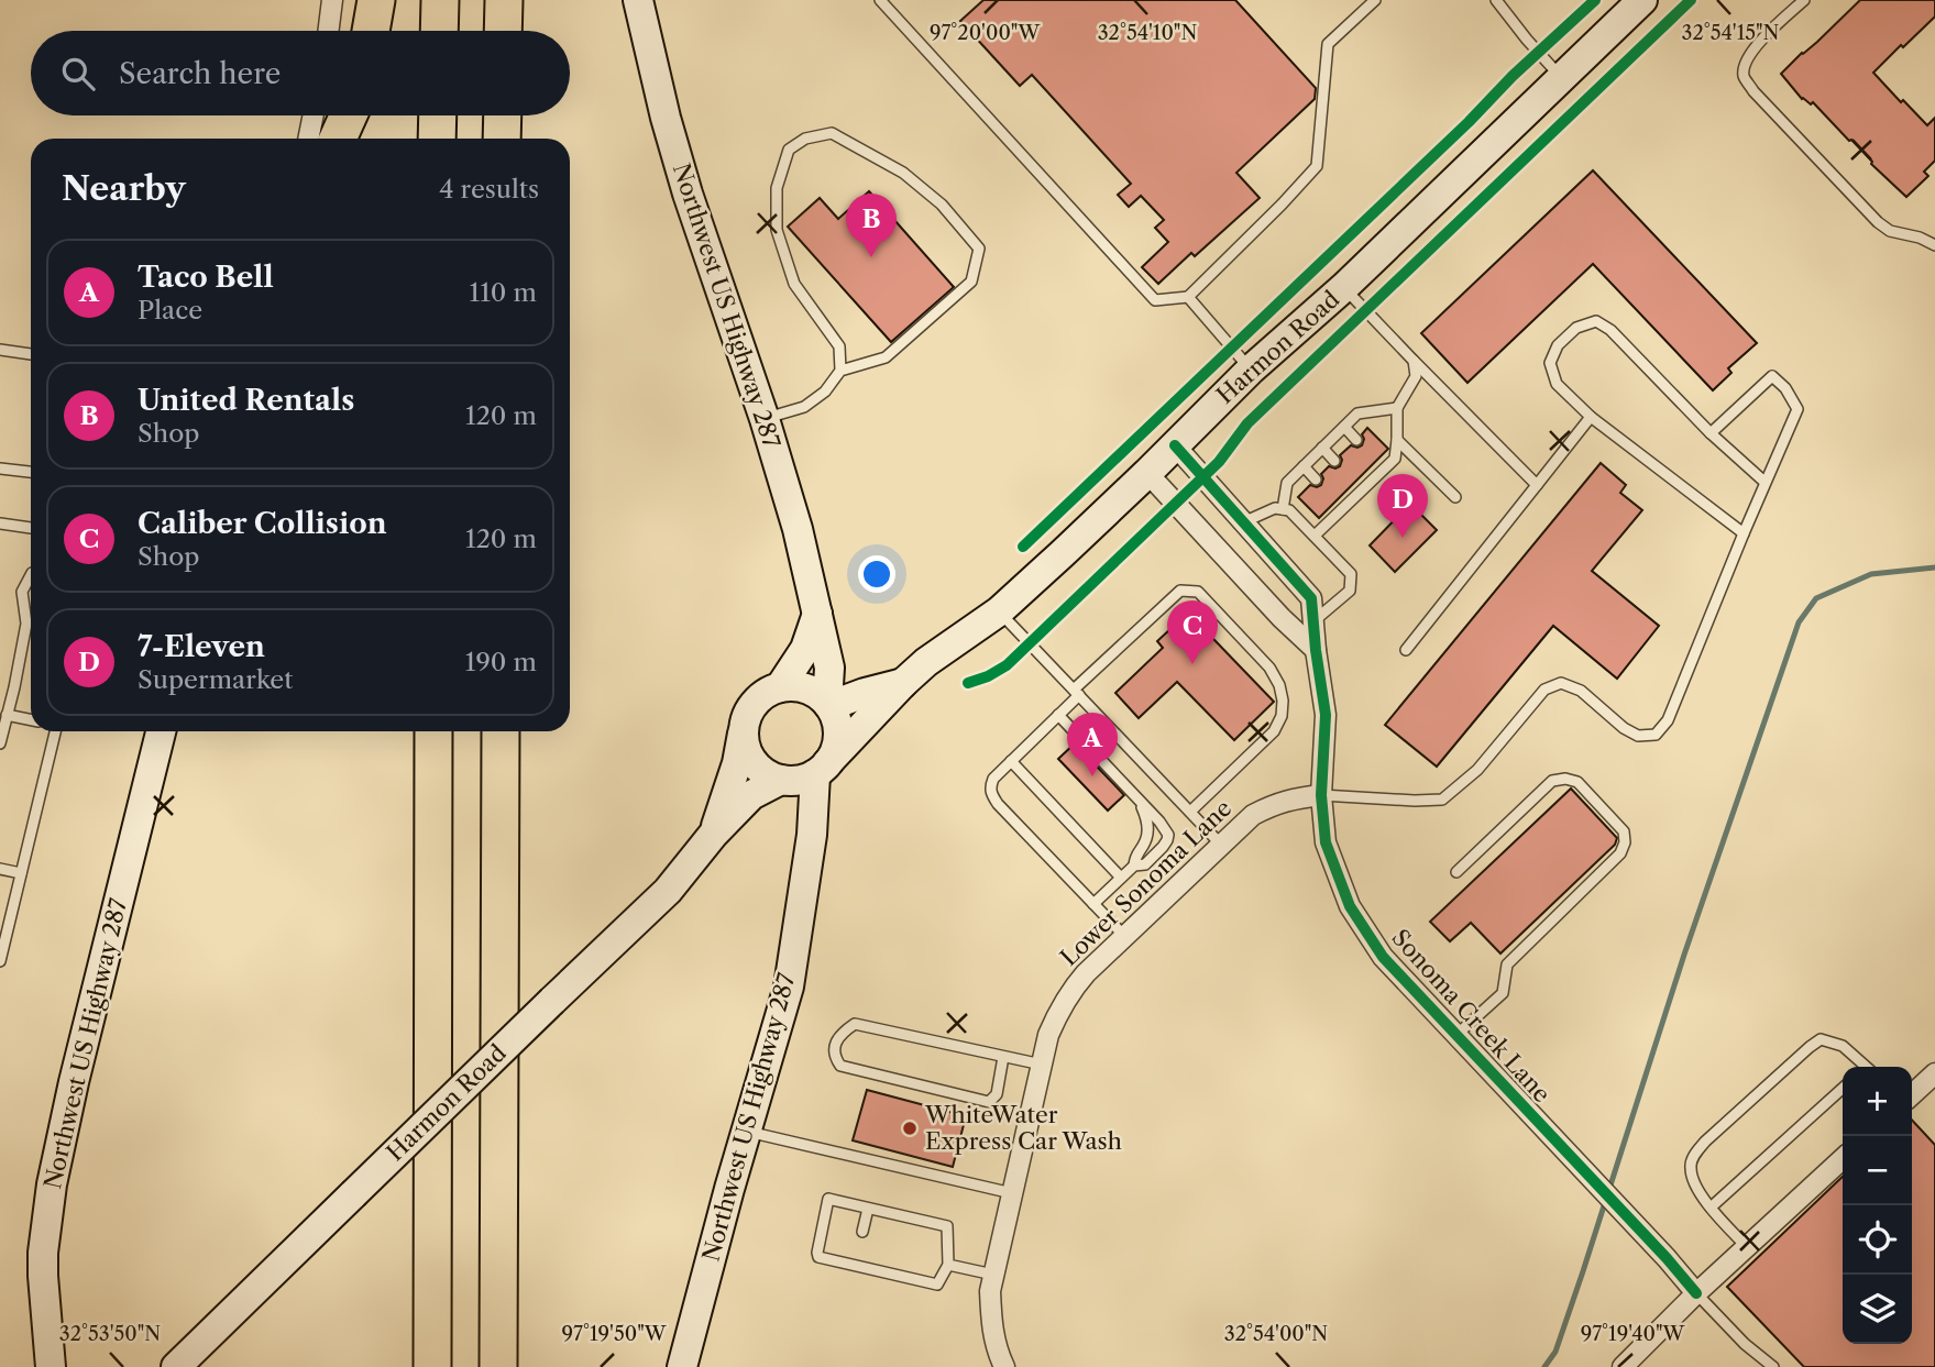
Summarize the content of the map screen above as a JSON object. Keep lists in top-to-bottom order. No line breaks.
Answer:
{"streets":{"main road":["Northwest US Highway 287","Harmon Road"],"street":["Lower Sonoma Lane","Sonoma Creek Lane"]},"crossings":[["Northwest US Highway 287","Harmon Road"],["Harmon Road","Sonoma Creek Lane"],["Lower Sonoma Lane","Sonoma Creek Lane"]],"places":["WhiteWater Express Car Wash"],"page":{"search":"Search here","heading":["Nearby","4 results"],"pins":["B","D","C","A"],"list":[{"mark":"A","name":"Taco Bell","note":"Place","value":"110 m"},{"mark":"B","name":"United Rentals","note":"Shop","value":"120 m"},{"mark":"C","name":"Caliber Collision","note":"Shop","value":"120 m"},{"mark":"D","name":"7-Eleven","note":"Supermarket","value":"190 m"}],"map_buttons":["+","−"]},"coordinates":["97°20'00\"W","32°54'15\"N","32°54'10\"N","32°53'50\"N","32°54'00\"N","97°19'50\"W","97°19'40\"W"]}
